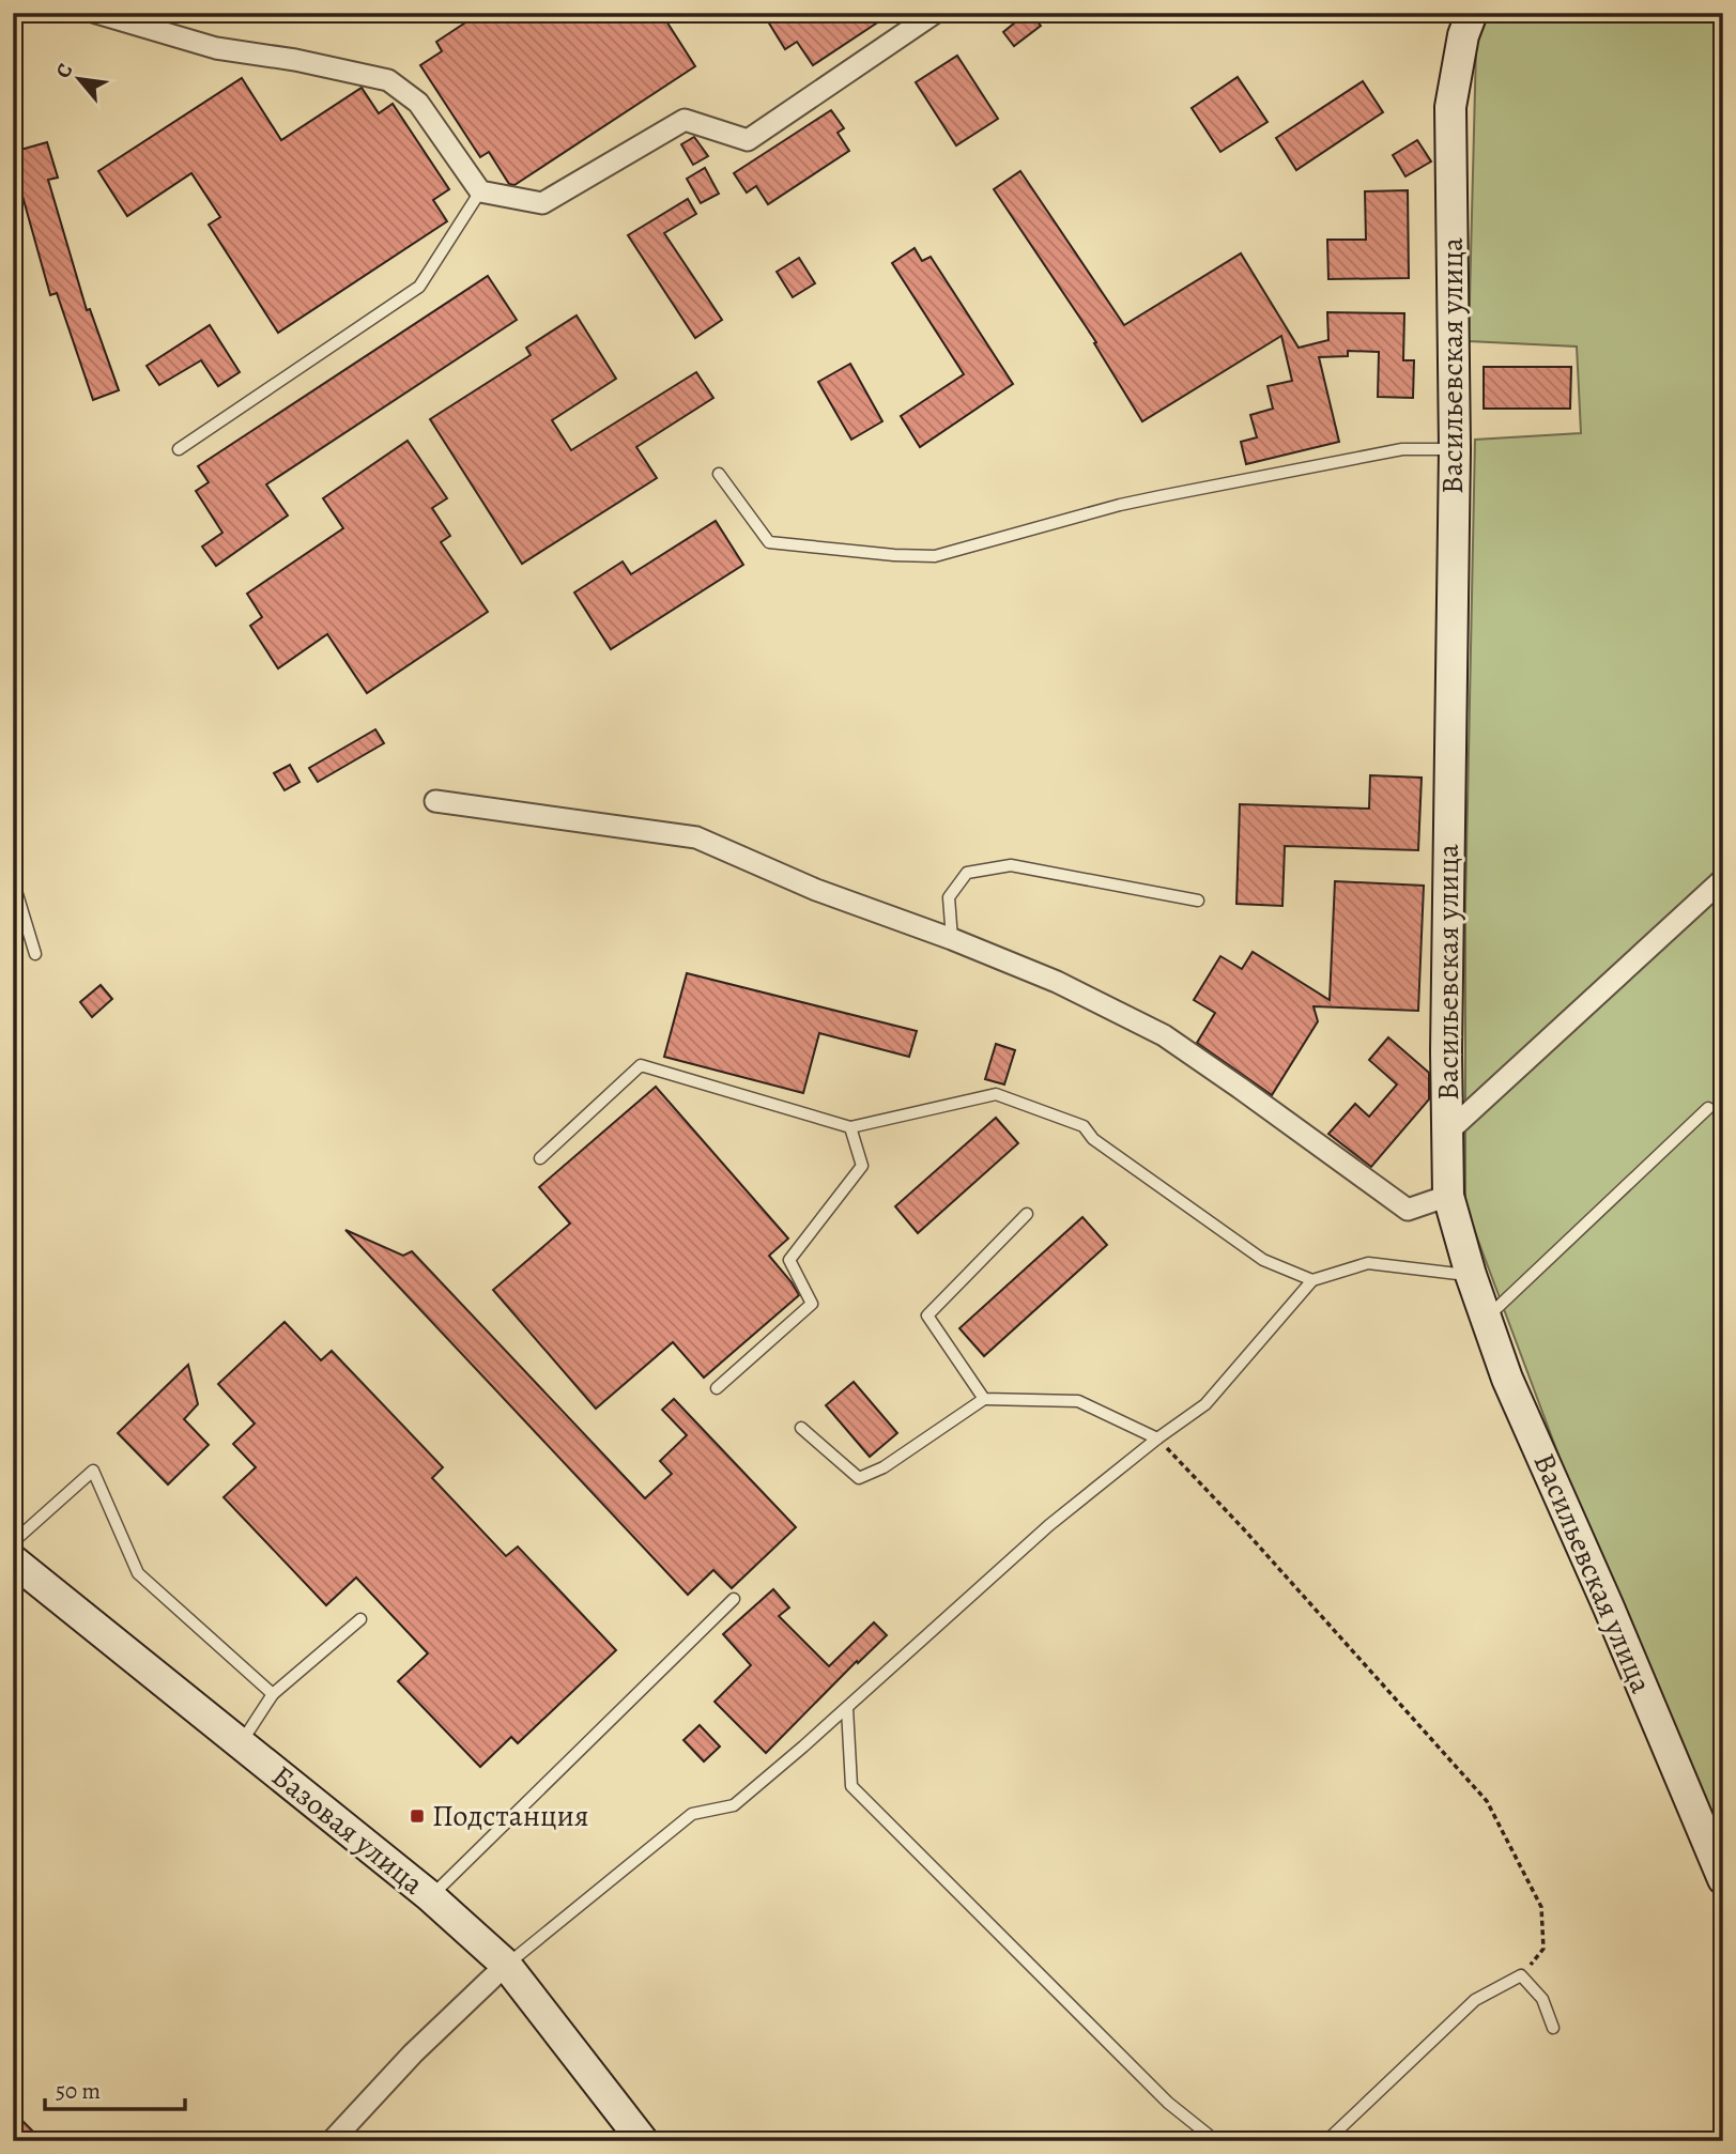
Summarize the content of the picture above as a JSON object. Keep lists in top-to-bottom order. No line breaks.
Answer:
{"streets":{"street":["Васильевская улица","Базовая улица"]},"places":{"transit":["Подстанция"]},"scale_bar":"50 m","north":"top left"}
